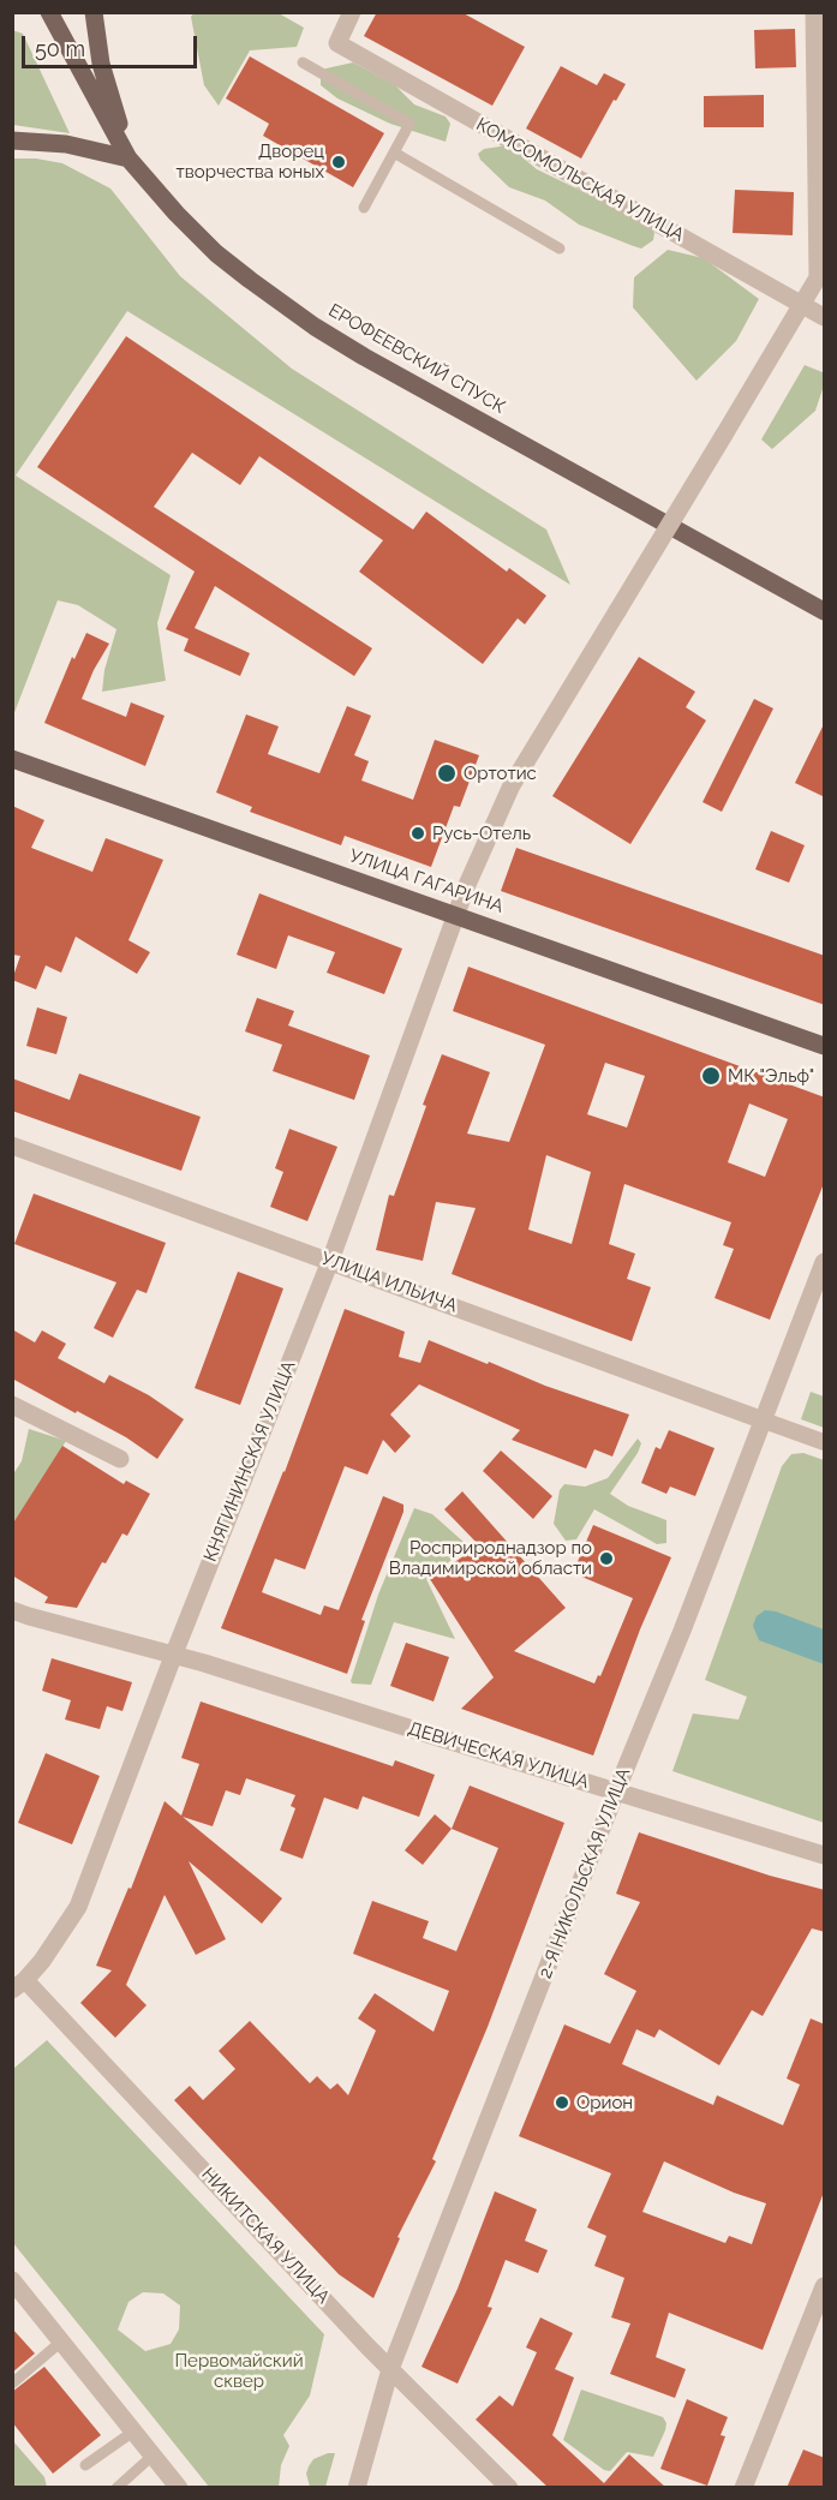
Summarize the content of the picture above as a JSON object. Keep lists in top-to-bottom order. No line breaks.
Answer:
{"streets":{"main road":["ЕРОФЕЕВСКИЙ СПУСК","УЛИЦА ГАГАРИНА"],"street":["КОМСОМОЛЬСКАЯ УЛИЦА","УЛИЦА ИЛЬИЧА","КНЯГИНИНСКАЯ УЛИЦА","ДЕВИЧЕСКАЯ УЛИЦА","2-Я НИКОЛЬСКАЯ УЛИЦА","НИКИТСКАЯ УЛИЦА"]},"crossings":[["КОМСОМОЛЬСКАЯ УЛИЦА","КНЯГИНИНСКАЯ УЛИЦА"],["УЛИЦА ГАГАРИНА","КНЯГИНИНСКАЯ УЛИЦА"],["УЛИЦА ИЛЬИЧА","КНЯГИНИНСКАЯ УЛИЦА"],["УЛИЦА ИЛЬИЧА","2-Я НИКОЛЬСКАЯ УЛИЦА"],["КНЯГИНИНСКАЯ УЛИЦА","ДЕВИЧЕСКАЯ УЛИЦА"],["КНЯГИНИНСКАЯ УЛИЦА","НИКИТСКАЯ УЛИЦА"],["ДЕВИЧЕСКАЯ УЛИЦА","2-Я НИКОЛЬСКАЯ УЛИЦА"],["2-Я НИКОЛЬСКАЯ УЛИЦА","НИКИТСКАЯ УЛИЦА"]],"parks":["Первомайский сквер"],"places":["Дворец творчества юных","Ортотис","Русь-Отель","МК \"Эльф\"","Росприроднадзор по Владимирской области","Орион"],"scale_bar":"50 m"}
